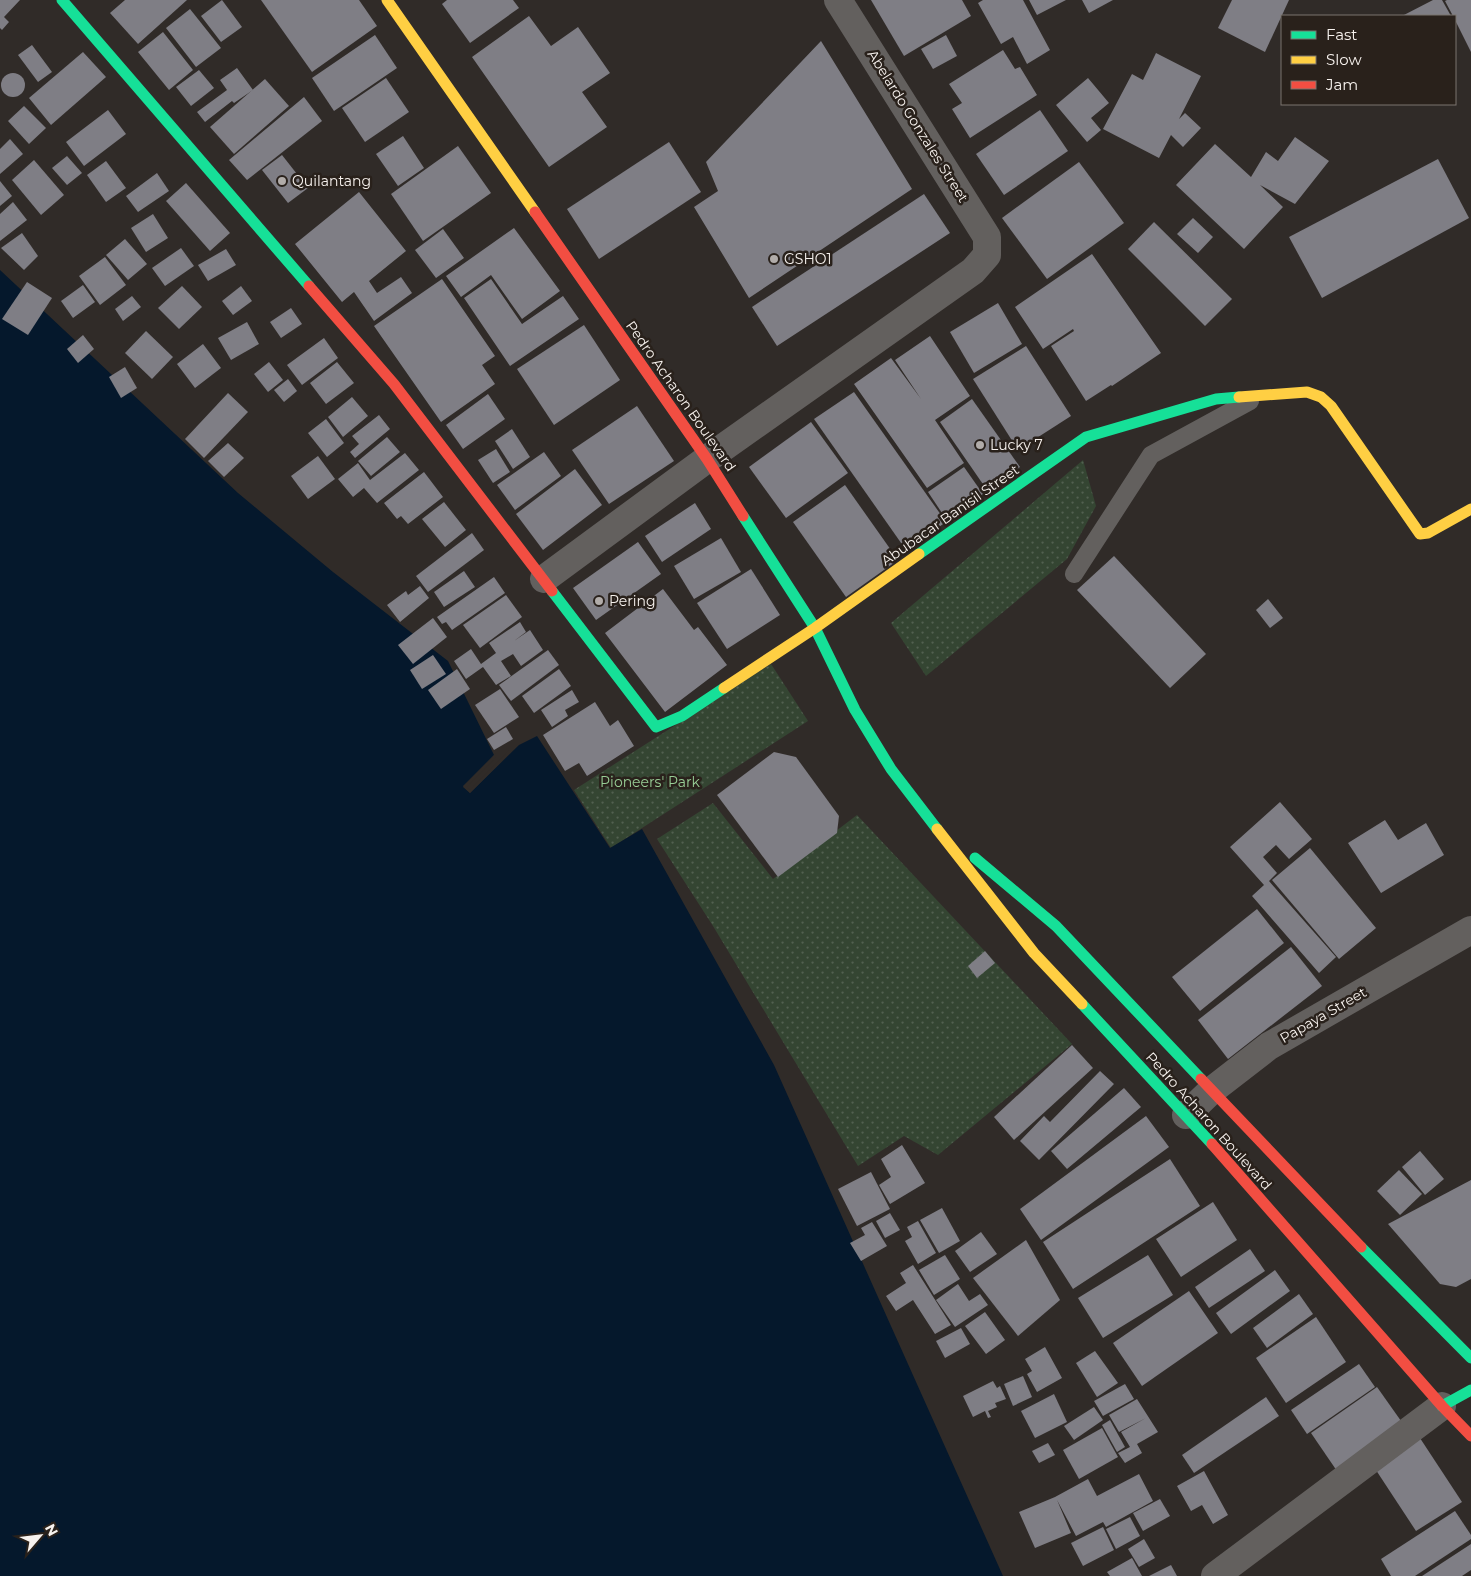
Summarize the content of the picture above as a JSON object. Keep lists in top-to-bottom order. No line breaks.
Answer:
{"streets":{"main road":["Pedro Acharon Boulevard","Abubacar Banisil Street"],"street":["Abelardo Gonzales Street","Papaya Street"]},"crossings":[["Abelardo Gonzales Street","Pedro Acharon Boulevard"],["Pedro Acharon Boulevard","Abubacar Banisil Street"],["Pedro Acharon Boulevard","Papaya Street"]],"parks":["Pioneers' Park"],"places":["Quilantang","GSHO1","Lucky 7","Pering"],"legend":["Fast","Slow","Jam"],"north":"top right"}
